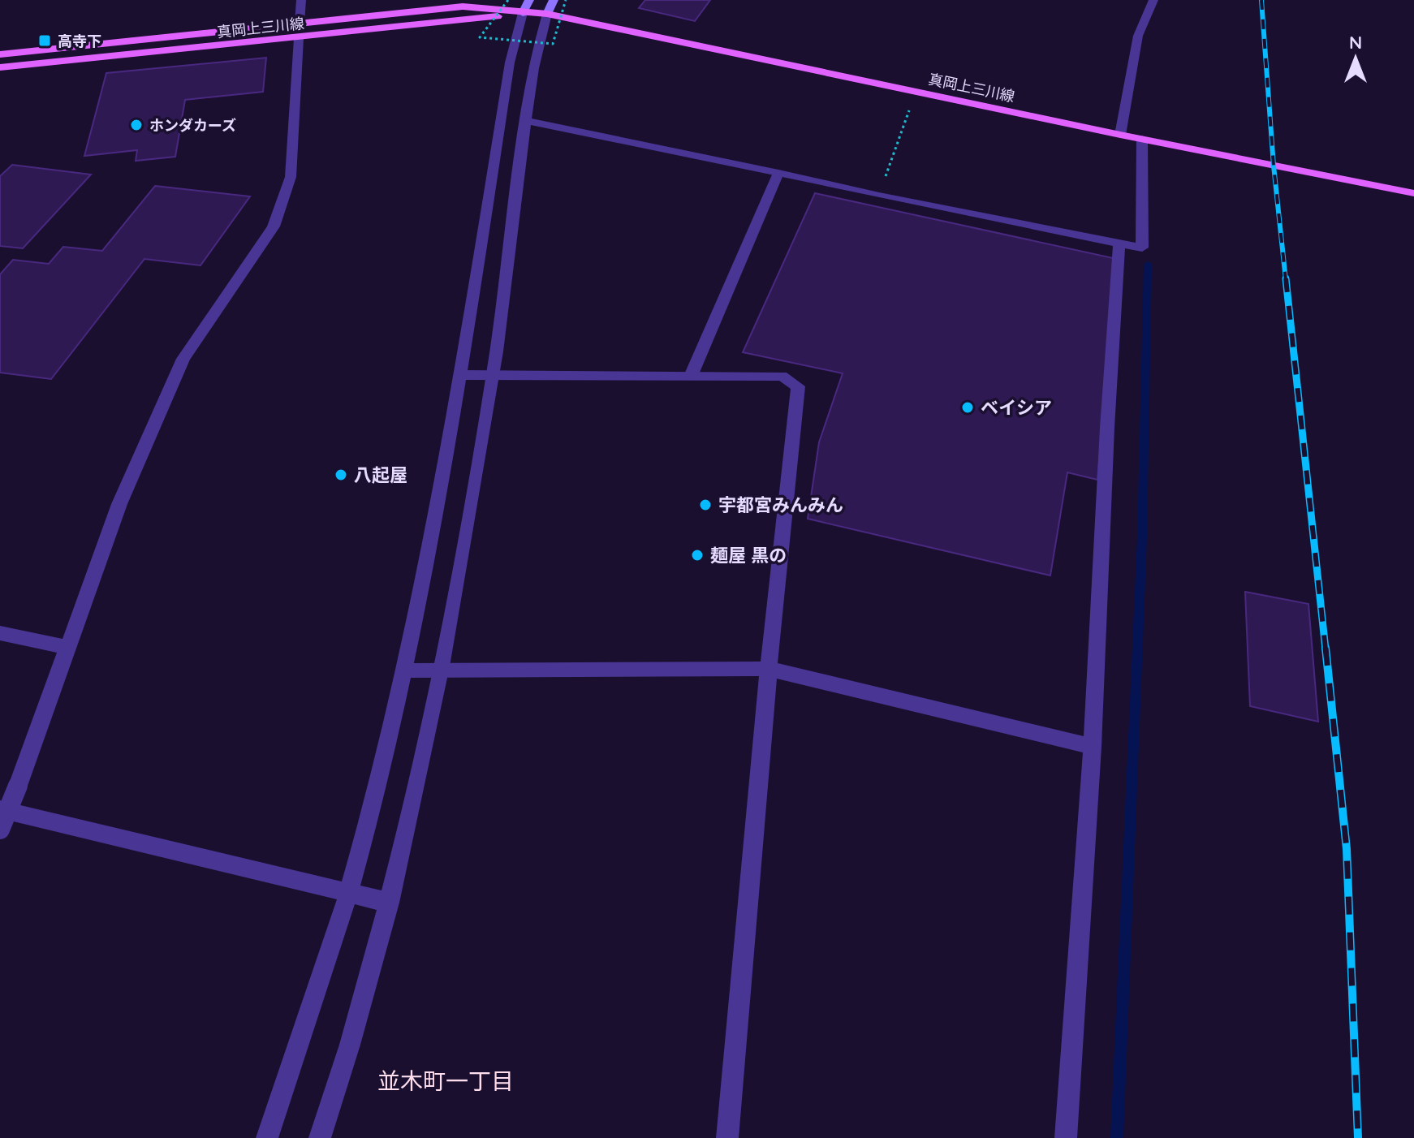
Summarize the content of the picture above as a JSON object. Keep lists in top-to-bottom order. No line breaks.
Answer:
{"streets":{"main road":["真岡上三川線"]},"districts":["並木町一丁目"],"places":{"transit":["高寺下"],"other":["ホンダカーズ","ベイシア","八起屋","宇都宮みんみん","麺屋 黒の"]},"north":"top"}
